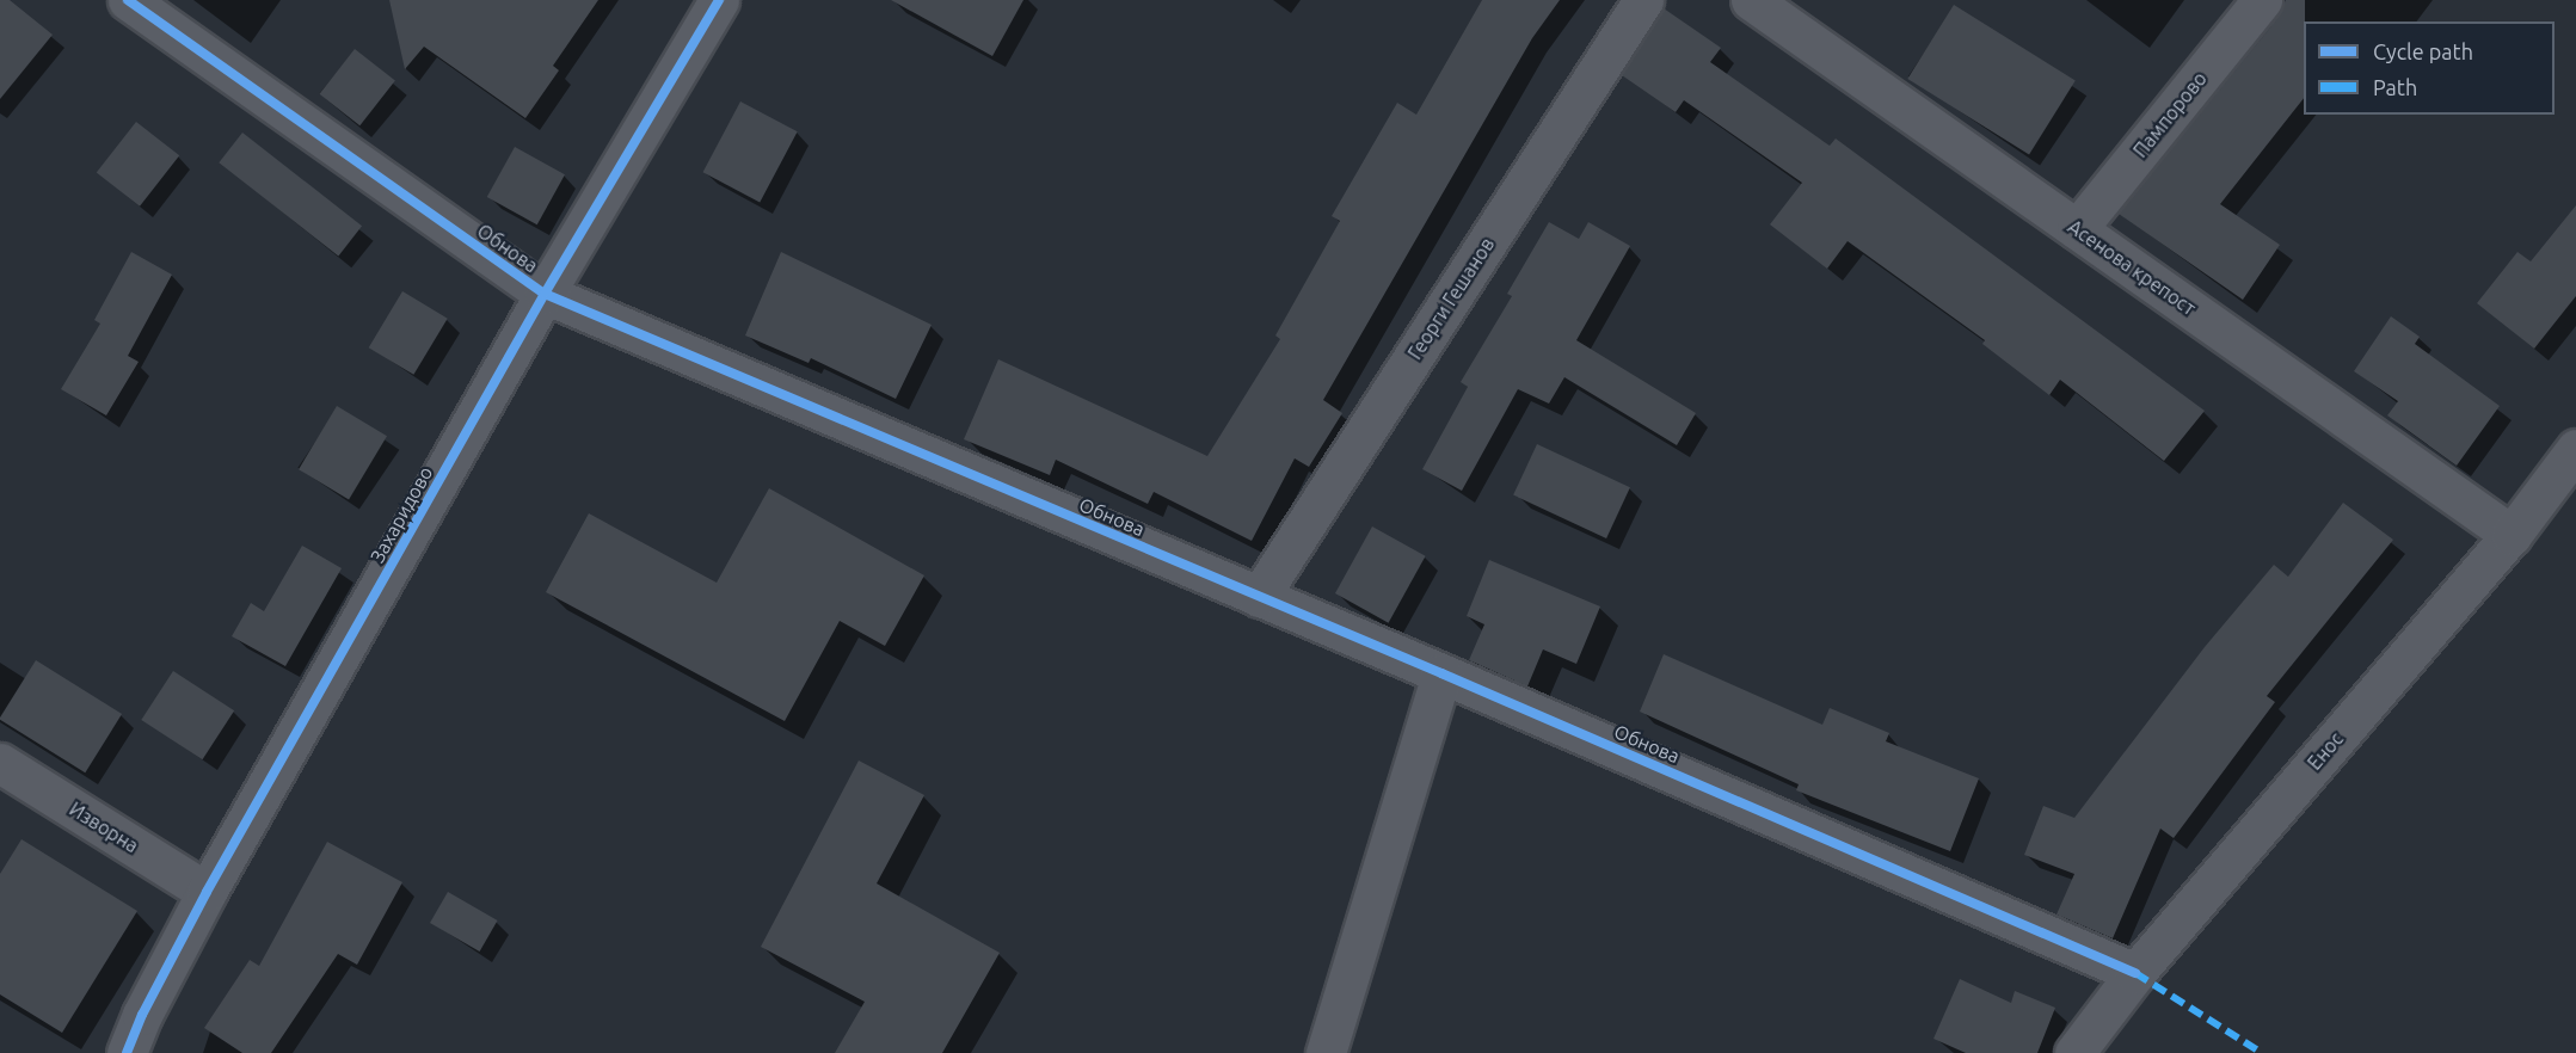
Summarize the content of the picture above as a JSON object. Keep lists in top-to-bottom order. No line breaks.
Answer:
{"streets":{"street":["Пампорово","Обнова","Асенова крепост","Георги Гешанов","Захаридово","Енос","Изворна"]},"crossings":[["Пампорово","Асенова крепост"],["Обнова","Георги Гешанов"],["Обнова","Захаридово"],["Обнова","Енос"],["Асенова крепост","Енос"],["Захаридово","Изворна"]],"legend":["Cycle path","Path"]}
